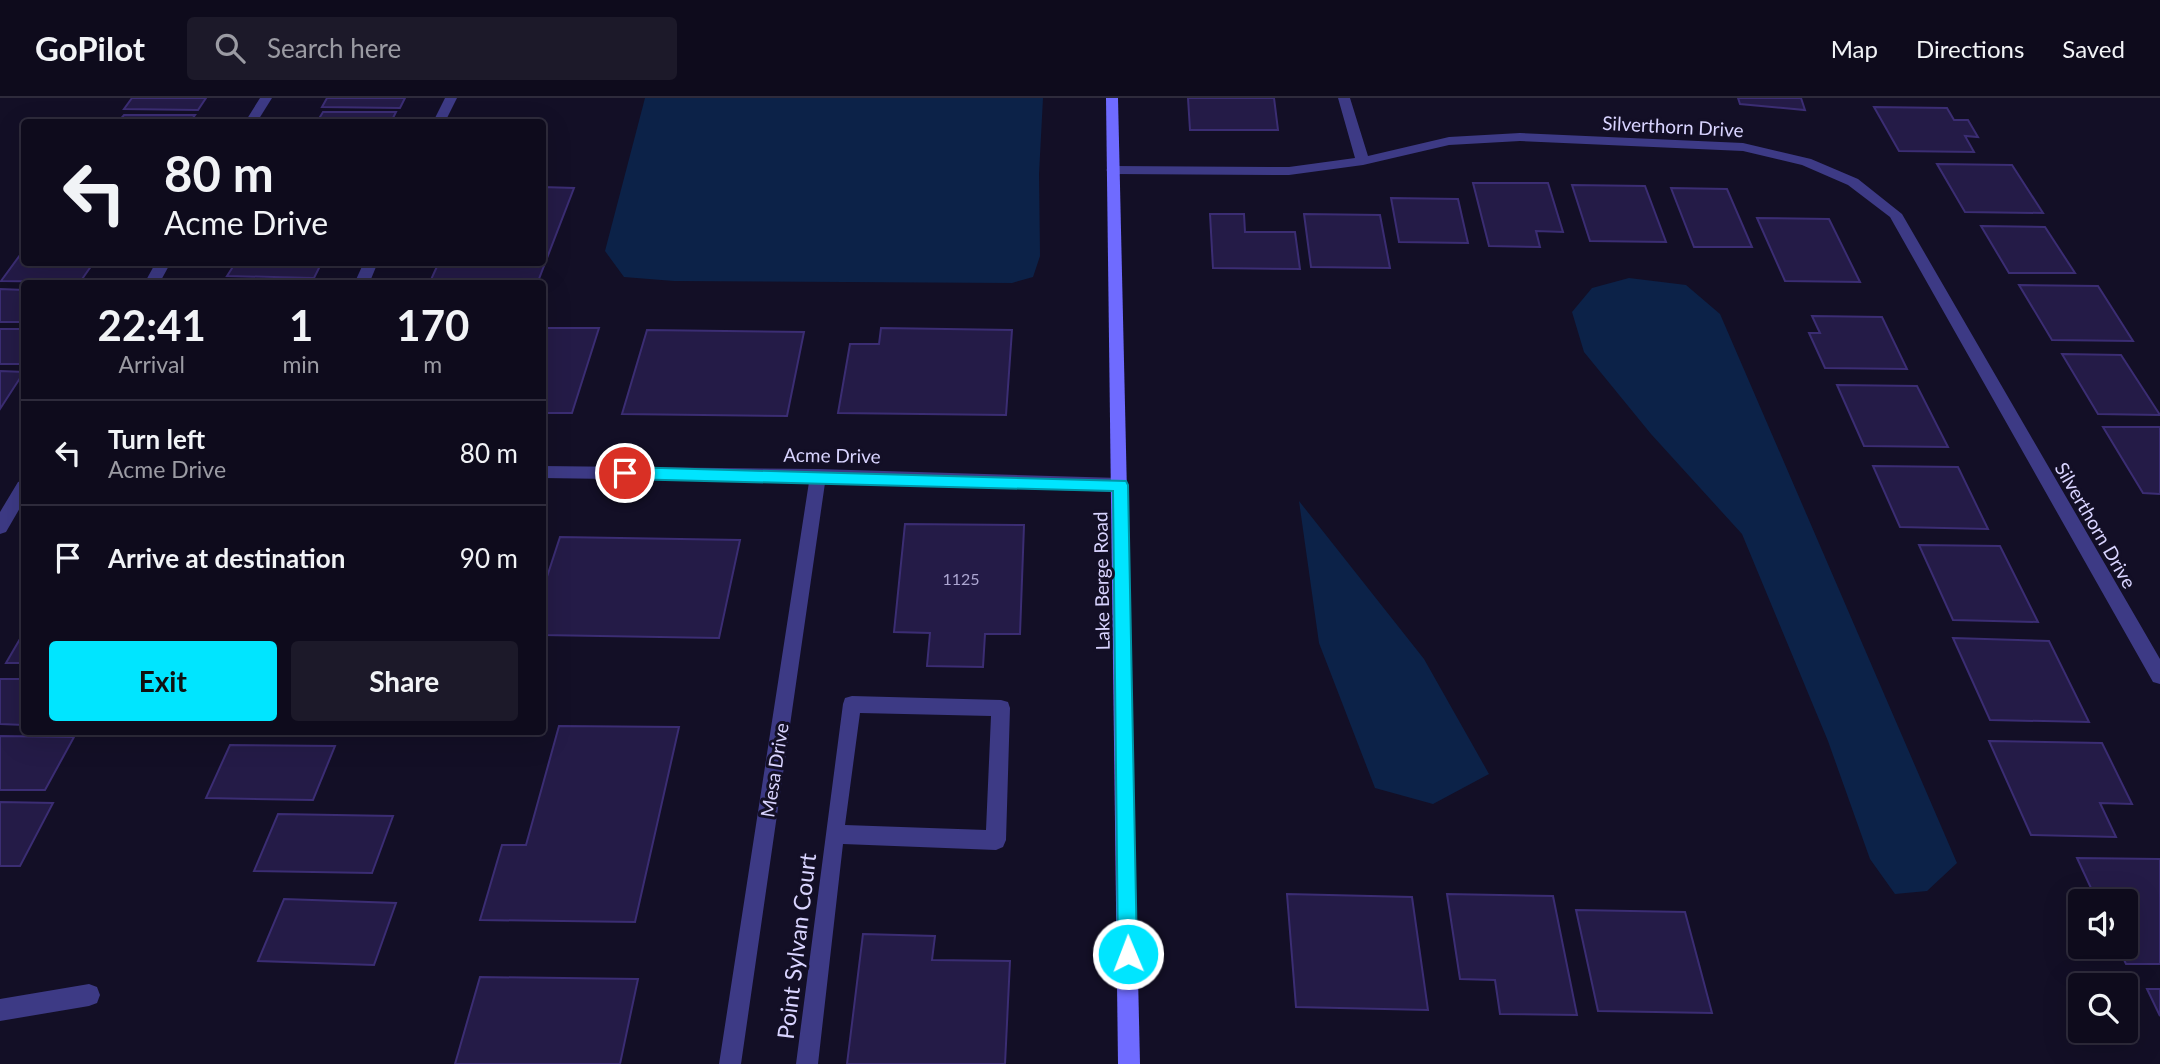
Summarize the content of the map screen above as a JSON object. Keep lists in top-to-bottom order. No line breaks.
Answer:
{"streets":{"street":["Silverthorn Drive","Acme Drive","Lake Berge Road","Mesa Drive","Point Sylvan Court"]},"crossings":[["Silverthorn Drive","Lake Berge Road"],["Acme Drive","Lake Berge Road"],["Acme Drive","Mesa Drive"]],"house_numbers":["1125"],"page":{"header":"GoPilot","search":"Search here","nav":["Map","Directions","Saved"],"turn":["80 m","Acme Drive"],"eta":["22:41","Arrival","1","min","170","m"],"list":[{"name":"Turn left","note":"Acme Drive","value":"80 m"},{"name":"Arrive at destination","value":"90 m"}],"buttons":["Exit","Share"]}}
